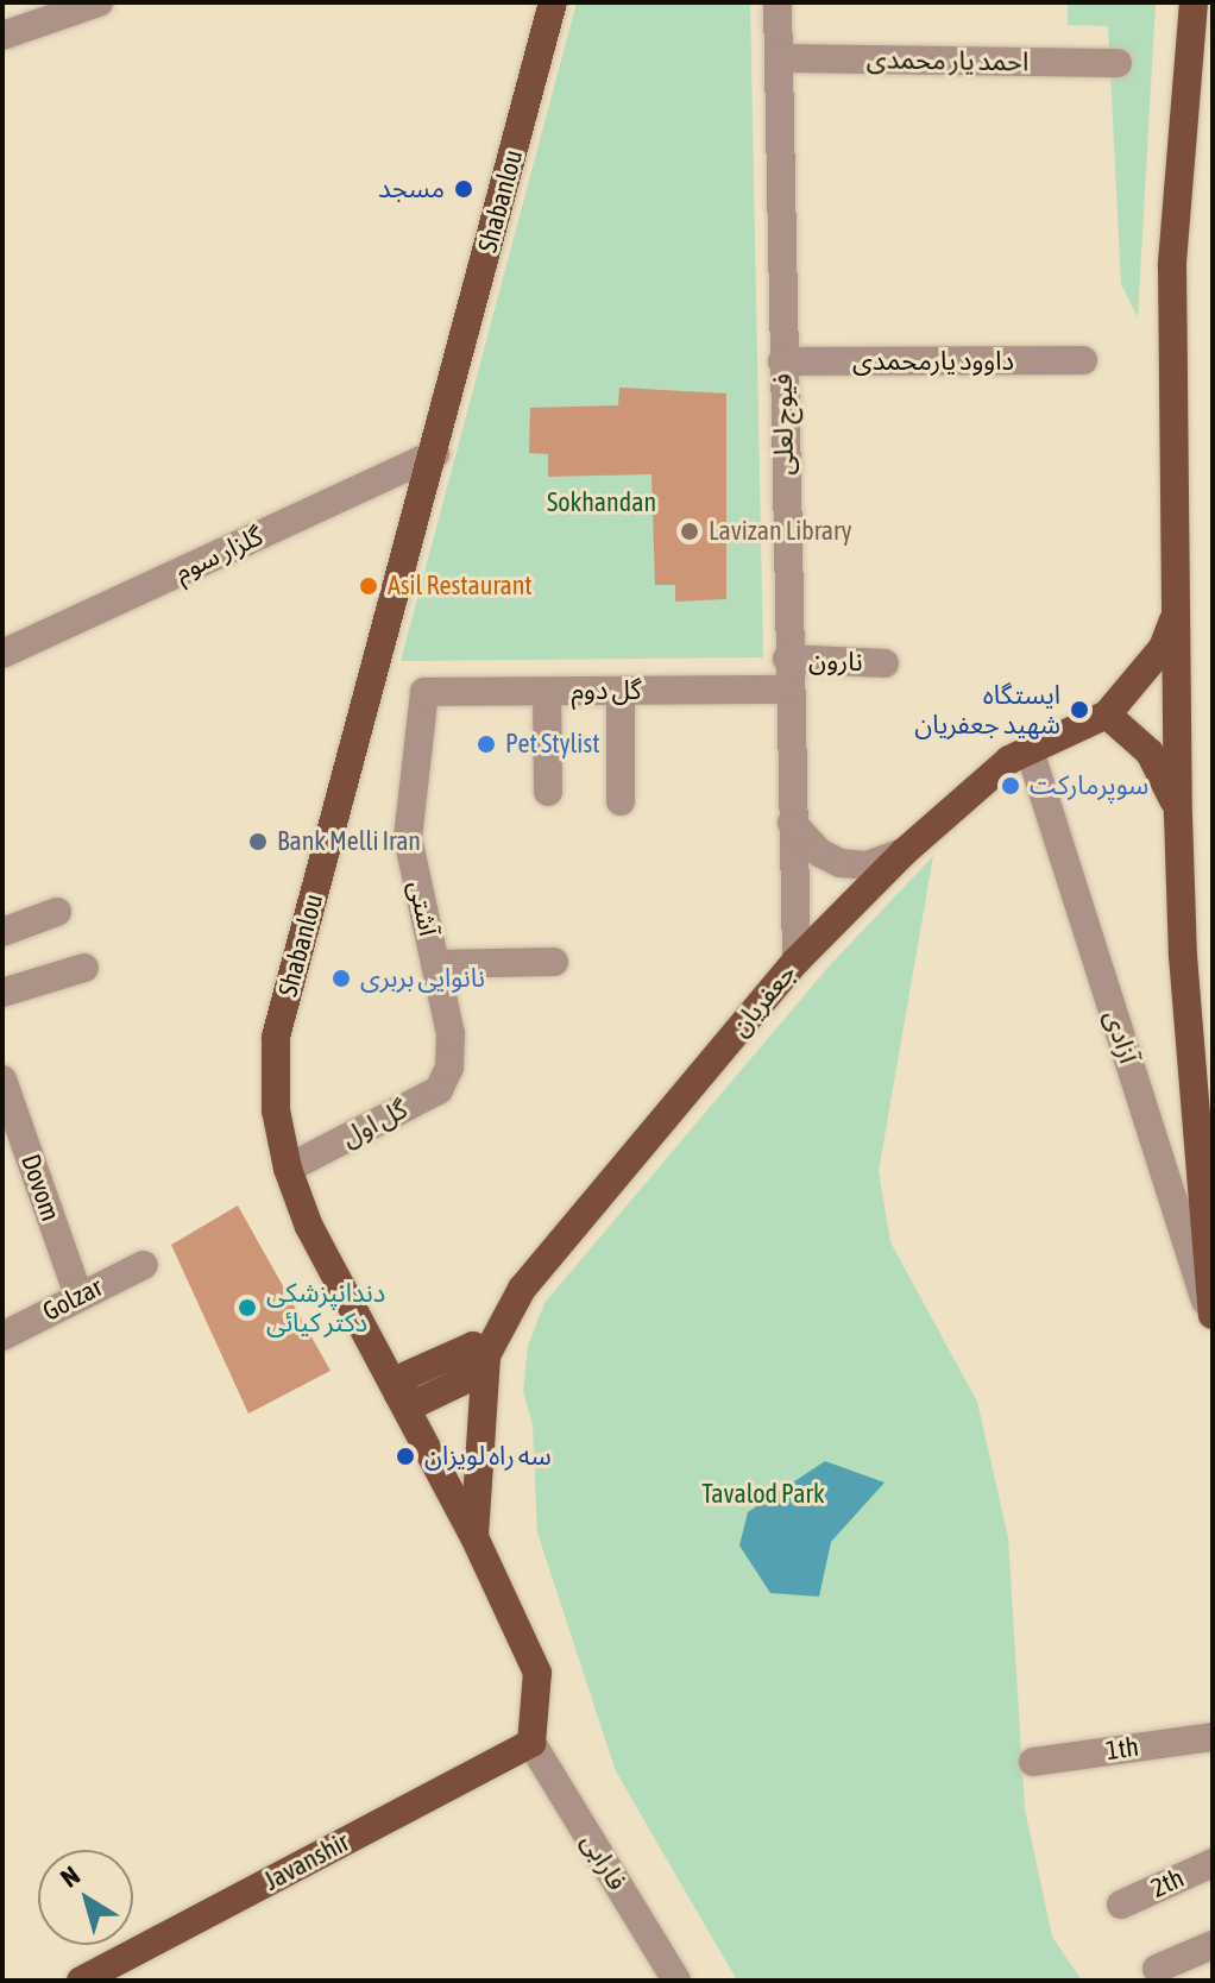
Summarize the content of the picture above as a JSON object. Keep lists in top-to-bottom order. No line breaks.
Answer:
{"streets":{"main road":["Shabanlou","جعفریان","Javanshir"],"street":["احمد یار محمدی","داوود یارمحمدی","فیوج لعلی","گلزار سوم","نارون","گل دوم","آشتی","آزادی","گل اول","Dovom","Golzar","1th","فارابی","2th"]},"crossings":[["احمد یار محمدی","فیوج لعلی"],["Shabanlou","گلزار سوم"],["Shabanlou","گل اول"],["Shabanlou","Javanshir"],["Shabanlou","فارابی"],["داوود یارمحمدی","فیوج لعلی"],["فیوج لعلی","نارون"],["فیوج لعلی","گل دوم"],["فیوج لعلی","جعفریان"],["گل دوم","آشتی"],["آشتی","گل اول"],["جعفریان","آزادی"],["Dovom","Golzar"],["Javanshir","فارابی"]],"parks":["Sokhandan","Tavalod Park"],"places":["مسجد","Lavizan Library","Asil Restaurant","ایستگاه شهید جعفریان","Pet Stylist","سوپرمارکت","Bank Melli Iran","نانوایی بربری","دندانپزشکی دکتر کیائی","سه راه لویزان"],"north":"top left"}
